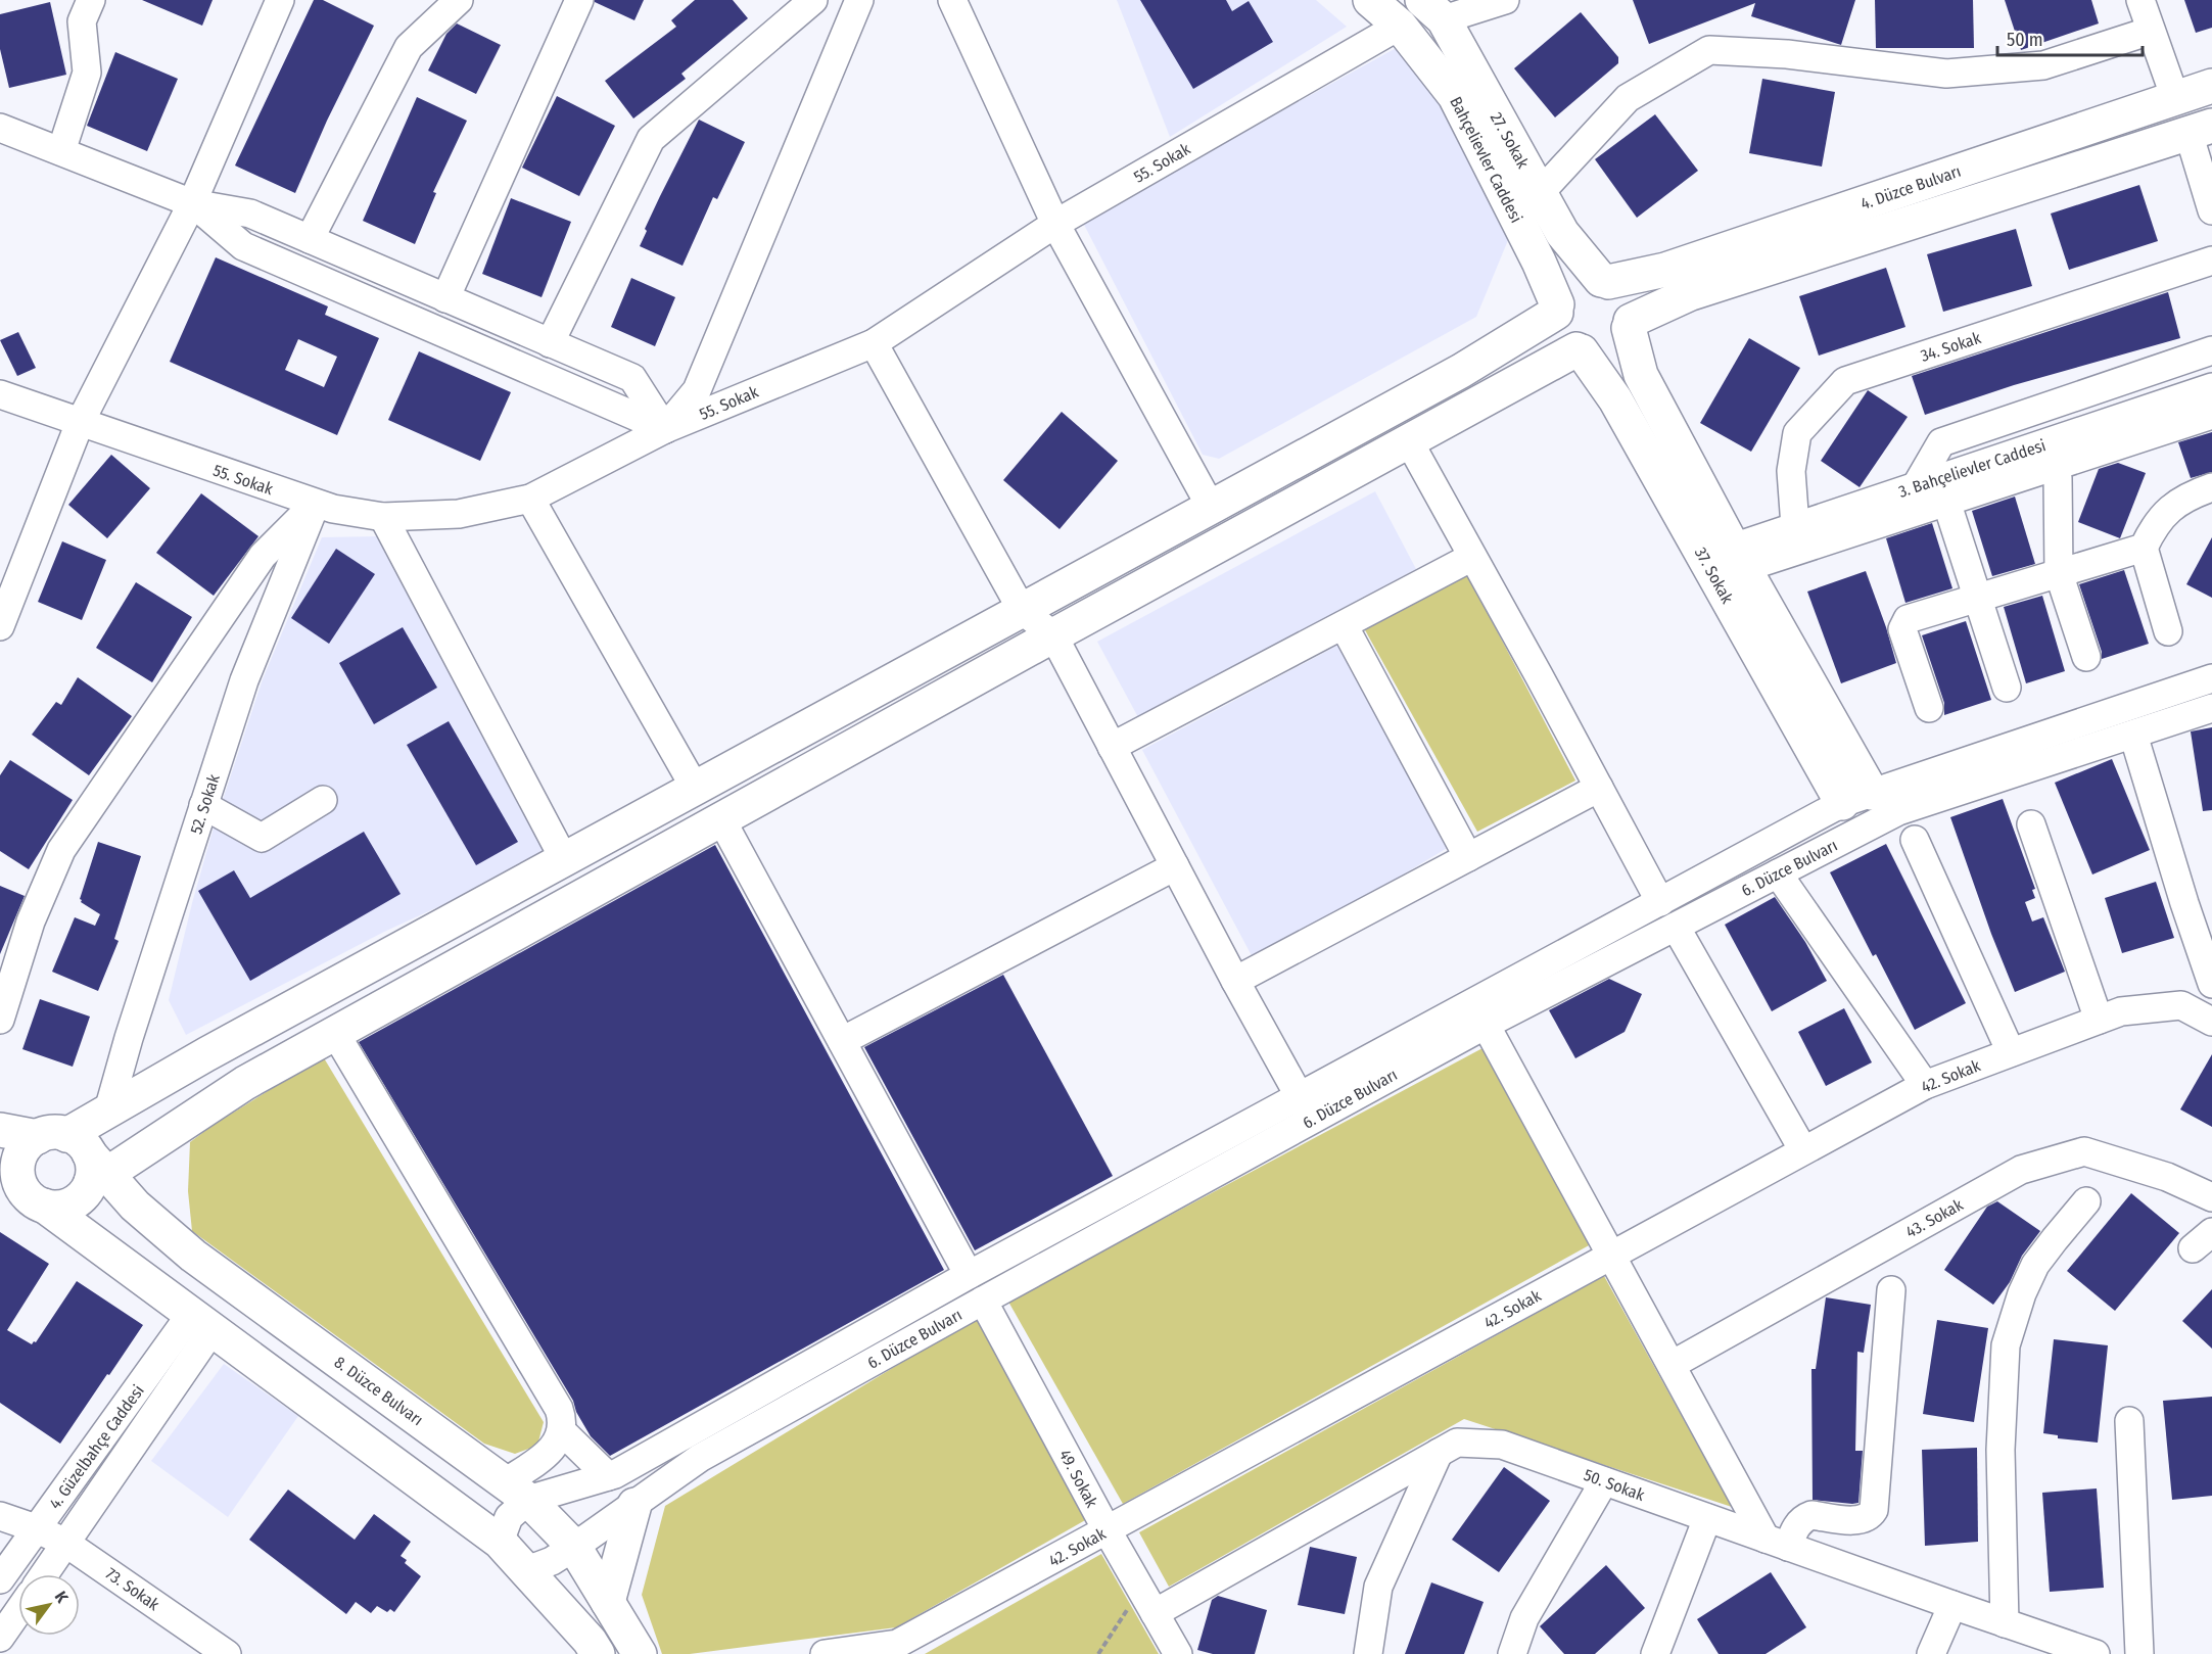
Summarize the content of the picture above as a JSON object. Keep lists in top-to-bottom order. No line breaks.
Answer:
{"streets":{"main road":["27. Sokak","Bahçelievler Caddesi","4. Düzce Bulvarı","37. Sokak","8. Düzce Bulvarı"],"street":["55. Sokak","34. Sokak","3. Bahçelievler Caddesi","52. Sokak","6. Düzce Bulvarı","42. Sokak","43. Sokak","4. Güzelbahçe Caddesi","49. Sokak","50. Sokak","73. Sokak"]},"crossings":[["27. Sokak","Bahçelievler Caddesi"],["27. Sokak","4. Düzce Bulvarı"],["27. Sokak","37. Sokak"],["Bahçelievler Caddesi","55. Sokak"],["Bahçelievler Caddesi","4. Düzce Bulvarı"],["Bahçelievler Caddesi","37. Sokak"],["55. Sokak","52. Sokak"],["4. Düzce Bulvarı","37. Sokak"],["34. Sokak","3. Bahçelievler Caddesi"],["37. Sokak","6. Düzce Bulvarı"],["6. Düzce Bulvarı","8. Düzce Bulvarı"],["6. Düzce Bulvarı","49. Sokak"],["42. Sokak","49. Sokak"],["4. Güzelbahçe Caddesi","73. Sokak"],["49. Sokak","50. Sokak"]],"scale_bar":"50 m","north":"top right"}
